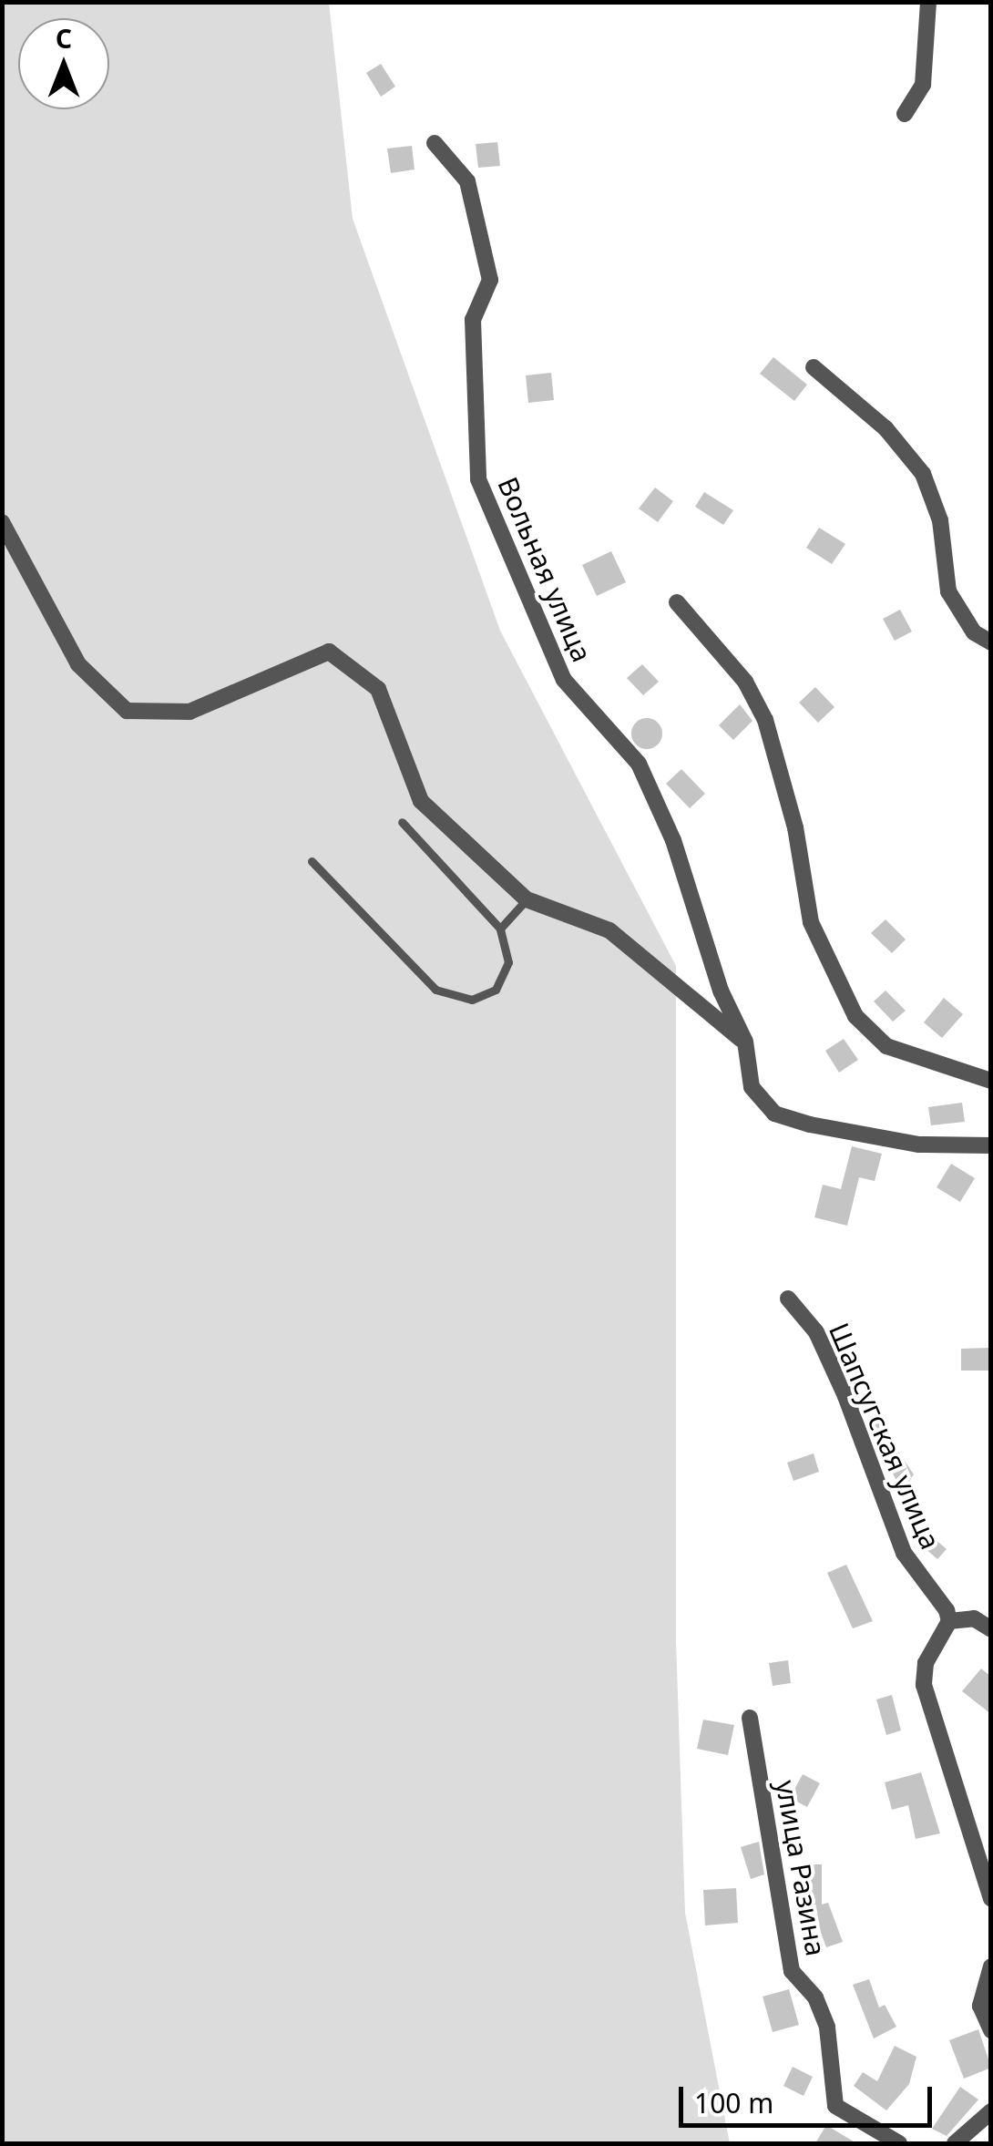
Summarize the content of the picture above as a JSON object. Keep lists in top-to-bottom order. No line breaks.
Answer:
{"streets":{"street":["Вольная улица","Шапсугская улица","улица Разина"]},"scale_bar":"100 m","north":"top"}
